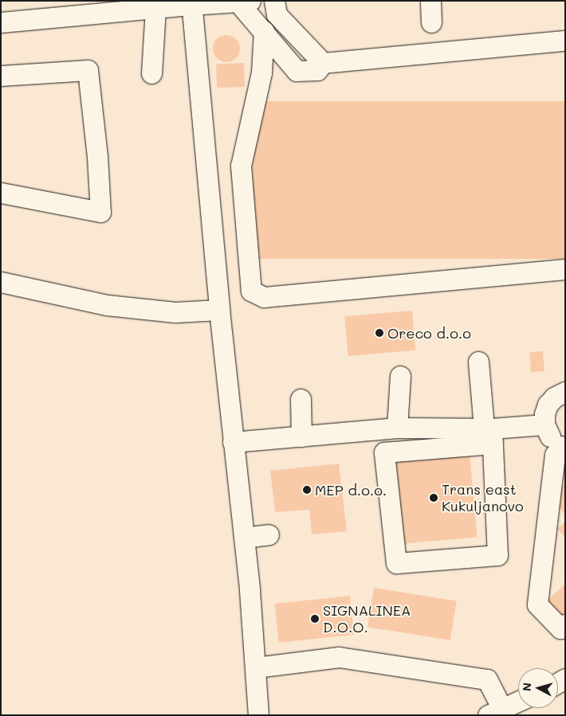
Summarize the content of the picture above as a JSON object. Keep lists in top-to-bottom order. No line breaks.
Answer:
{"places":["Oreco d.o.o","MEP d.o.o.","Trans east Kukuljanovo","SIGNALINEA D.O.O."],"north":"left"}
